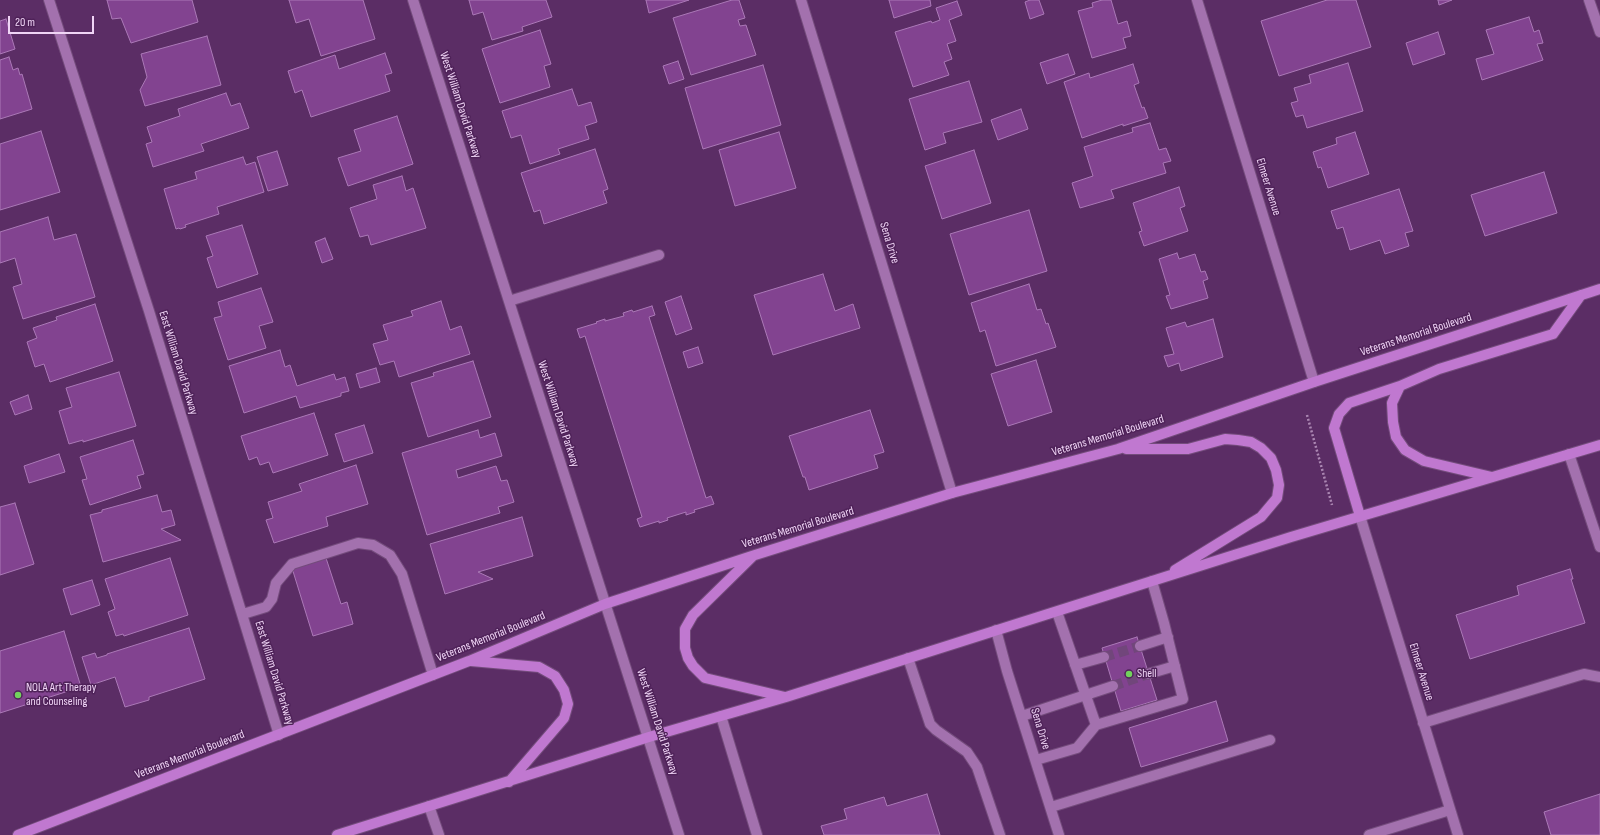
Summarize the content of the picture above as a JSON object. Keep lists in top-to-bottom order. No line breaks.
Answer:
{"streets":{"main road":["Veterans Memorial Boulevard"],"street":["West William David Parkway","Elmeer Avenue","Sena Drive","East William David Parkway"]},"crossings":[["West William David Parkway","Veterans Memorial Boulevard"],["Elmeer Avenue","Veterans Memorial Boulevard"],["Sena Drive","Veterans Memorial Boulevard"],["Veterans Memorial Boulevard","East William David Parkway"]],"places":["Shell","NOLA Art Therapy and Counseling"],"scale_bar":"20 m"}
